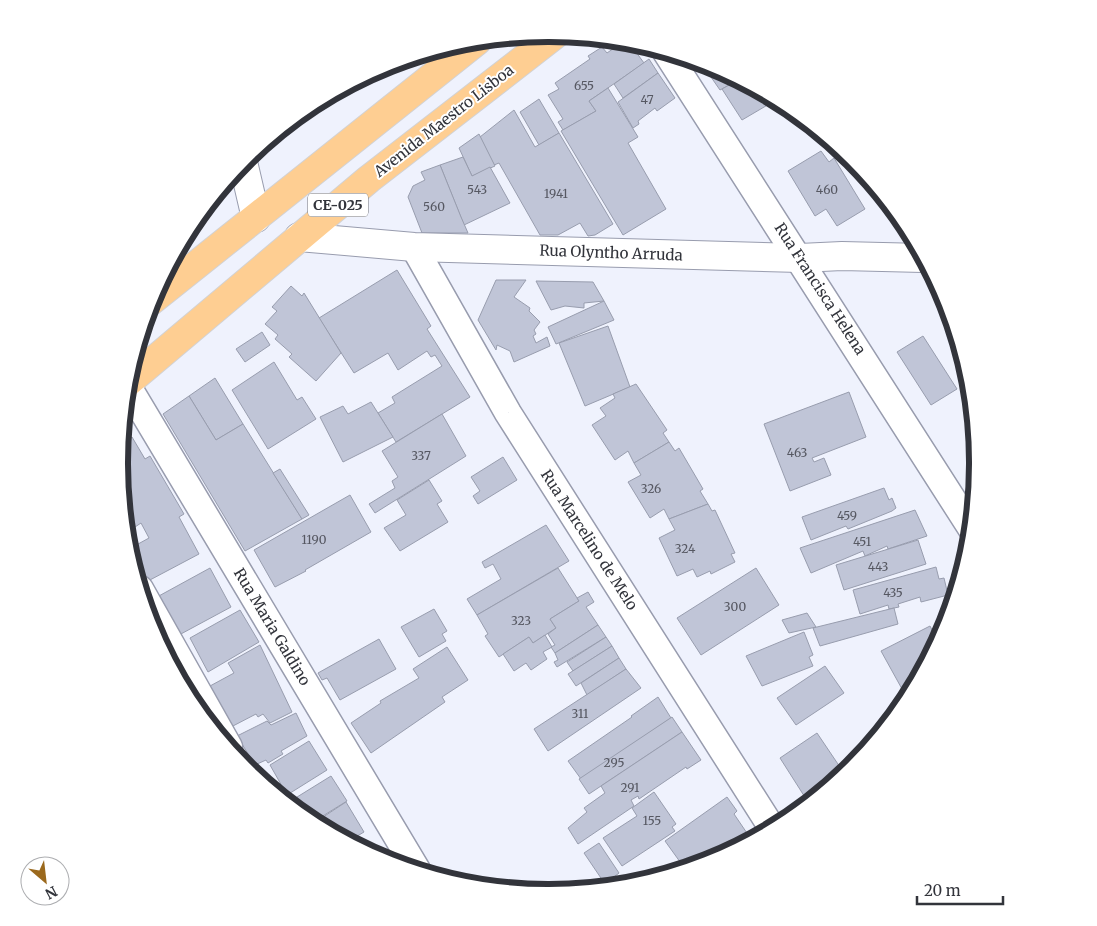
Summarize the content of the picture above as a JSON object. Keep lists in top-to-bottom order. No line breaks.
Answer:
{"streets":{"highway":["Avenida Maestro Lisboa","CE-025"],"street":["Rua Olyntho Arruda","Rua Francisca Helena","Rua Marcelino de Melo","Rua Maria Galdino"]},"crossings":[["Avenida Maestro Lisboa","Rua Olyntho Arruda"],["Rua Olyntho Arruda","Rua Francisca Helena"],["Rua Olyntho Arruda","Rua Marcelino de Melo"]],"house_numbers":["655","47","543","460","1941","560","463","337","326","459","1190","451","324","443","435","300","323","311","295","291","155"],"scale_bar":"20 m","north":"bottom right"}
